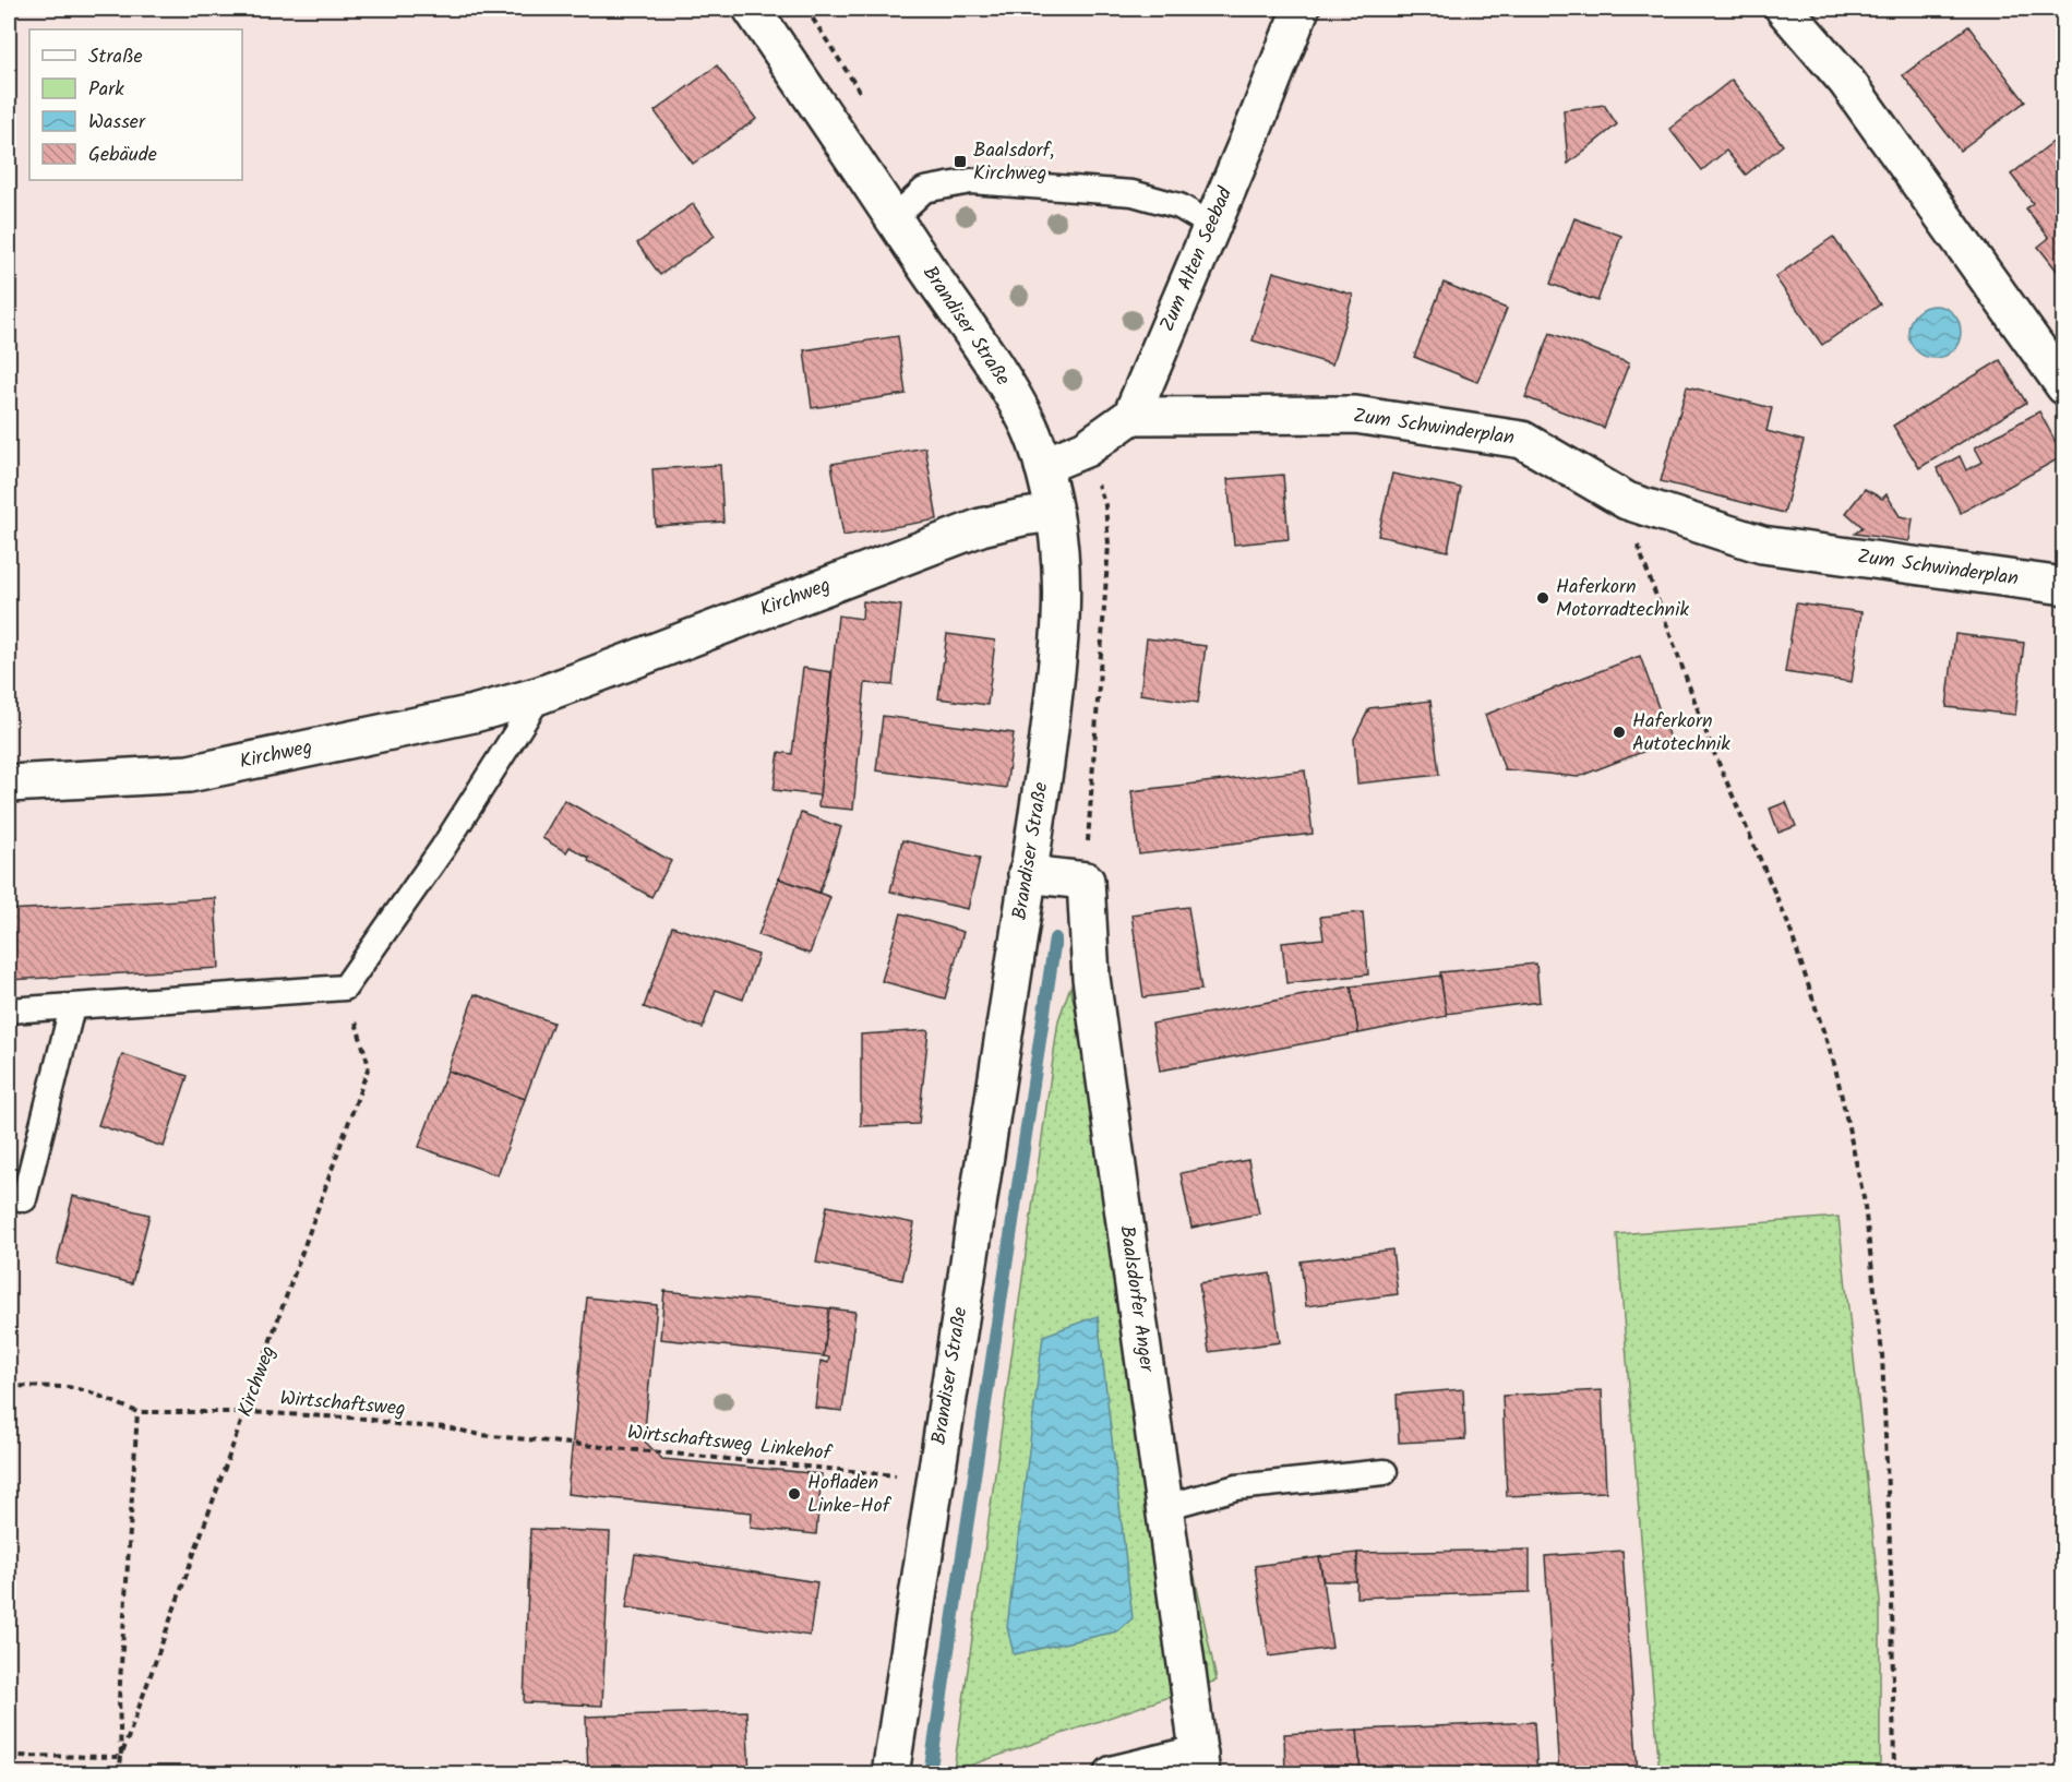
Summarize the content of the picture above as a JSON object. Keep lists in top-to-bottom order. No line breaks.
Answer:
{"streets":{"street":["Zum Alten Seebad","Brandiser Straße","Zum Schwinderplan","Kirchweg","Baalsdorfer Anger"],"path":["Wirtschaftsweg","Wirtschaftsweg Linkehof"]},"crossings":[["Zum Alten Seebad","Zum Schwinderplan"],["Brandiser Straße","Kirchweg"],["Kirchweg","Wirtschaftsweg"],["Wirtschaftsweg","Wirtschaftsweg Linkehof"]],"places":{"transit":["Baalsdorf, Kirchweg"],"other":["Haferkorn Motorradtechnik","Haferkorn Autotechnik","Hofladen Linke-Hof"]},"legend":["Straße","Park","Wasser","Gebäude"]}
